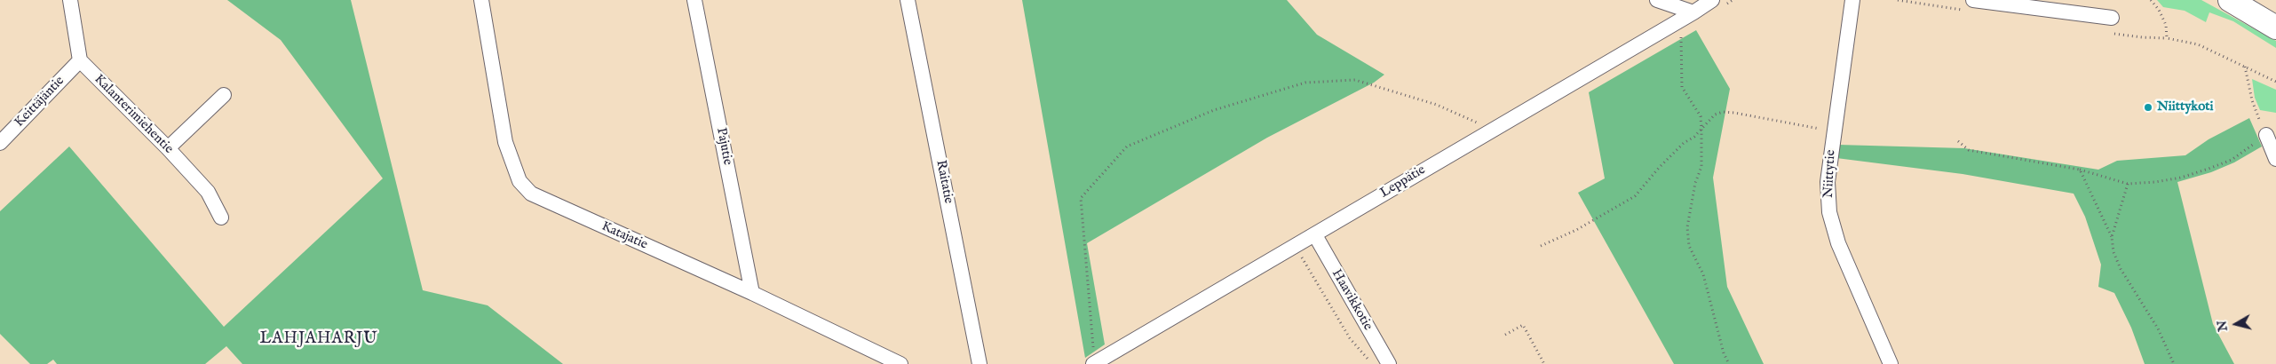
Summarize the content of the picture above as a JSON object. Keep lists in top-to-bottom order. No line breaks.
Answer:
{"streets":{"street":["Keittäjäntie","Kalanterimiehentie","Pajutie","Niittytie","Raitatie","Leppätie","Katajatie","Haavikkotie"]},"crossings":[["Keittäjäntie","Kalanterimiehentie"],["Pajutie","Katajatie"],["Leppätie","Haavikkotie"]],"districts":["LAHJAHARJU"],"places":["Niittykoti"],"north":"left"}
